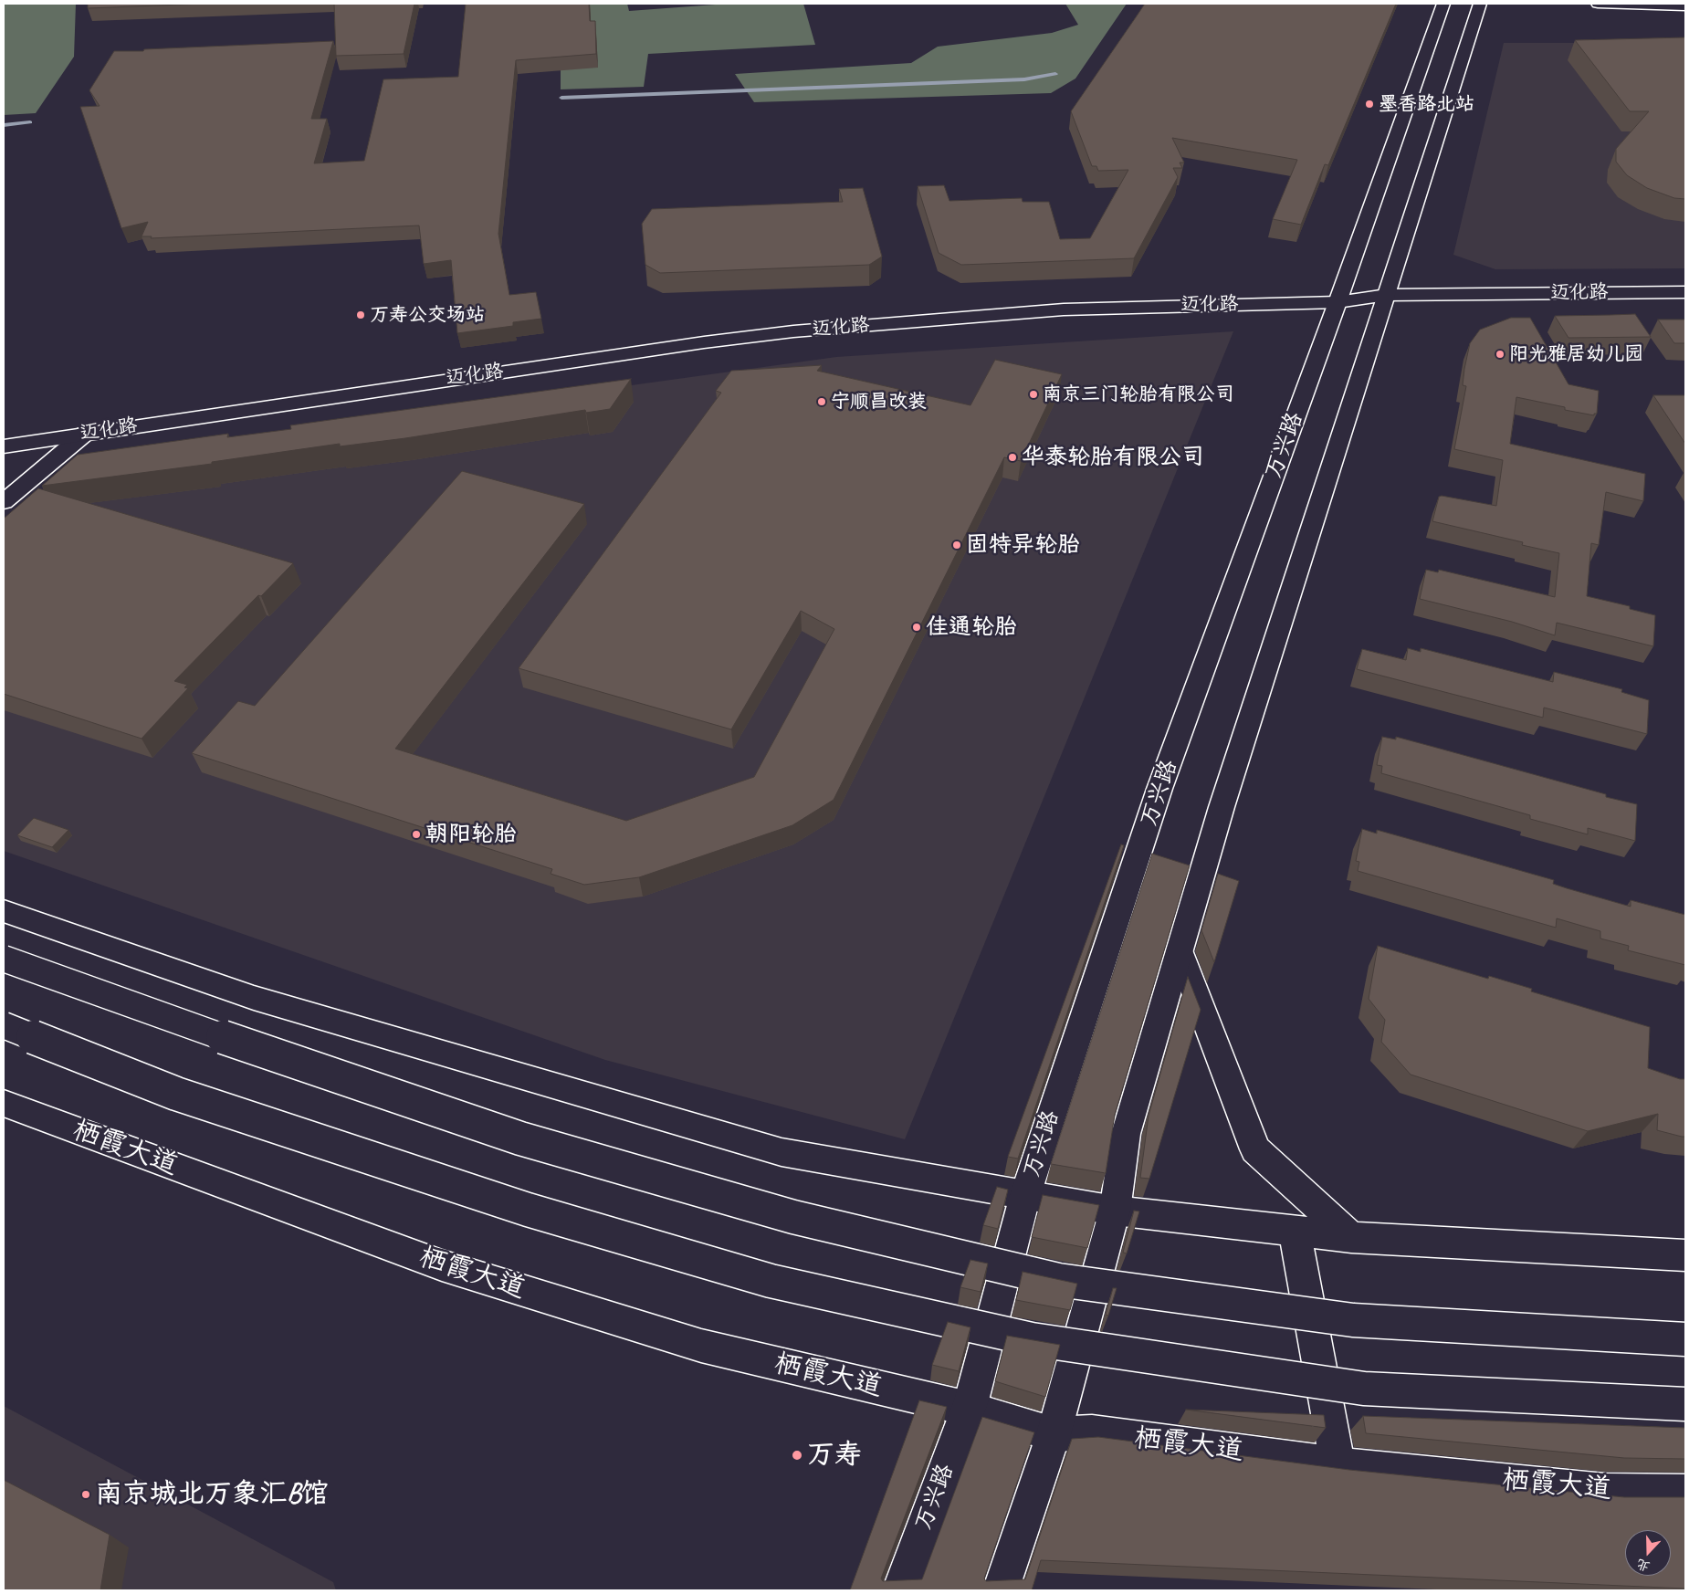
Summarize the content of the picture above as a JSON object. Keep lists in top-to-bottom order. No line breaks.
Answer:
{"streets":{"main road":["迈化路","万兴路","栖霞大道"]},"crossings":[["迈化路","万兴路"],["万兴路","栖霞大道"]],"places":["墨香路北站","万寿公交场站","阳光雅居幼儿园","南京三门轮胎有限公司","宁顺昌改装","华泰轮胎有限公司","固特异轮胎","佳通轮胎","朝阳轮胎","万寿","南京城北万象汇B馆"],"north":"bottom"}
